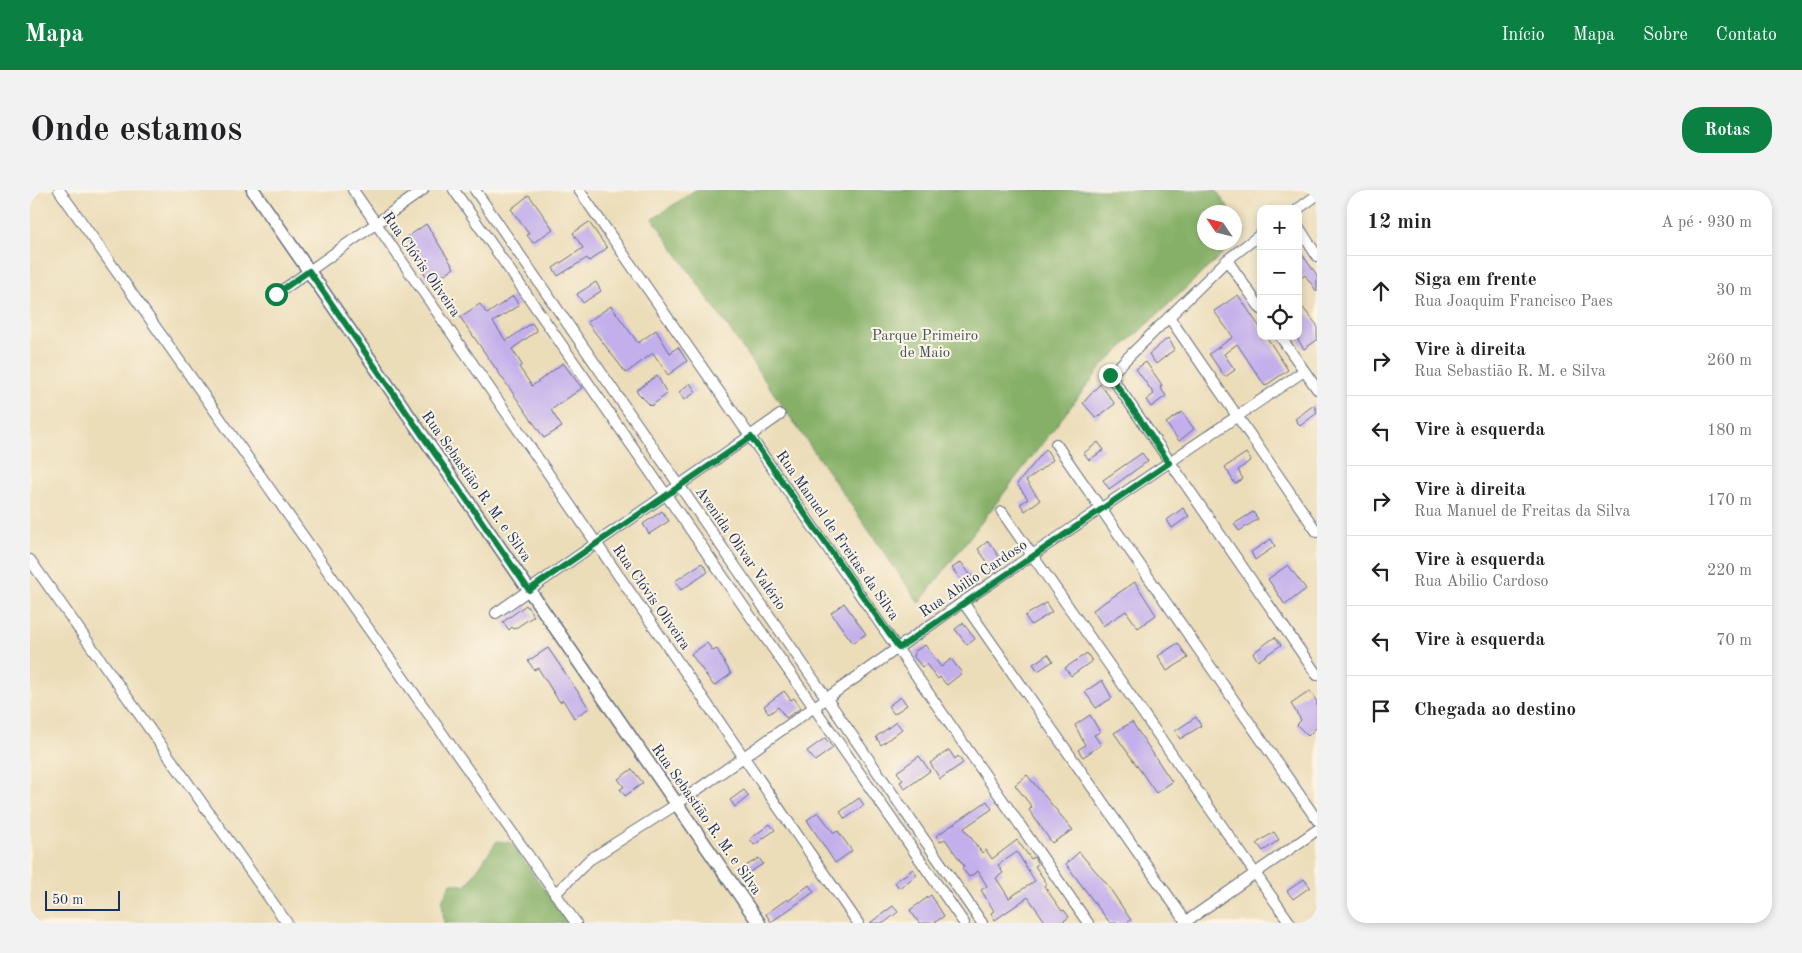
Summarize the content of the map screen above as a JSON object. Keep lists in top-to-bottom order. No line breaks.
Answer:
{"streets":{"street":["Rua Clóvis Oliveira","Rua Sebastião R. M. e Silva","Rua Manuel de Freitas da Silva","Avenida Olivar Valério","Rua Abilio Cardoso"]},"crossings":[["Rua Clóvis Oliveira","Rua Abilio Cardoso"],["Rua Sebastião R. M. e Silva","Rua Abilio Cardoso"],["Rua Manuel de Freitas da Silva","Rua Abilio Cardoso"],["Avenida Olivar Valério","Rua Abilio Cardoso"]],"parks":["Parque Primeiro de Maio"],"scale_bar":"50 m","north":"top left","page":{"header":"Mapa","nav":["Início","Mapa","Sobre","Contato"],"buttons":"Rotas","title":"Onde estamos","heading":["12 min","A pé · 930 m"],"map_buttons":["+","−"],"list":[["Siga em frente","Rua Joaquim Francisco Paes","30 m"],["Vire à direita","Rua Sebastião R. M. e Silva","260 m"],["Vire à esquerda","180 m"],["Vire à direita","Rua Manuel de Freitas da Silva","170 m"],["Vire à esquerda","Rua Abilio Cardoso","220 m"],["Vire à esquerda","70 m"],"Chegada ao destino"],"scale":"50 m"}}
